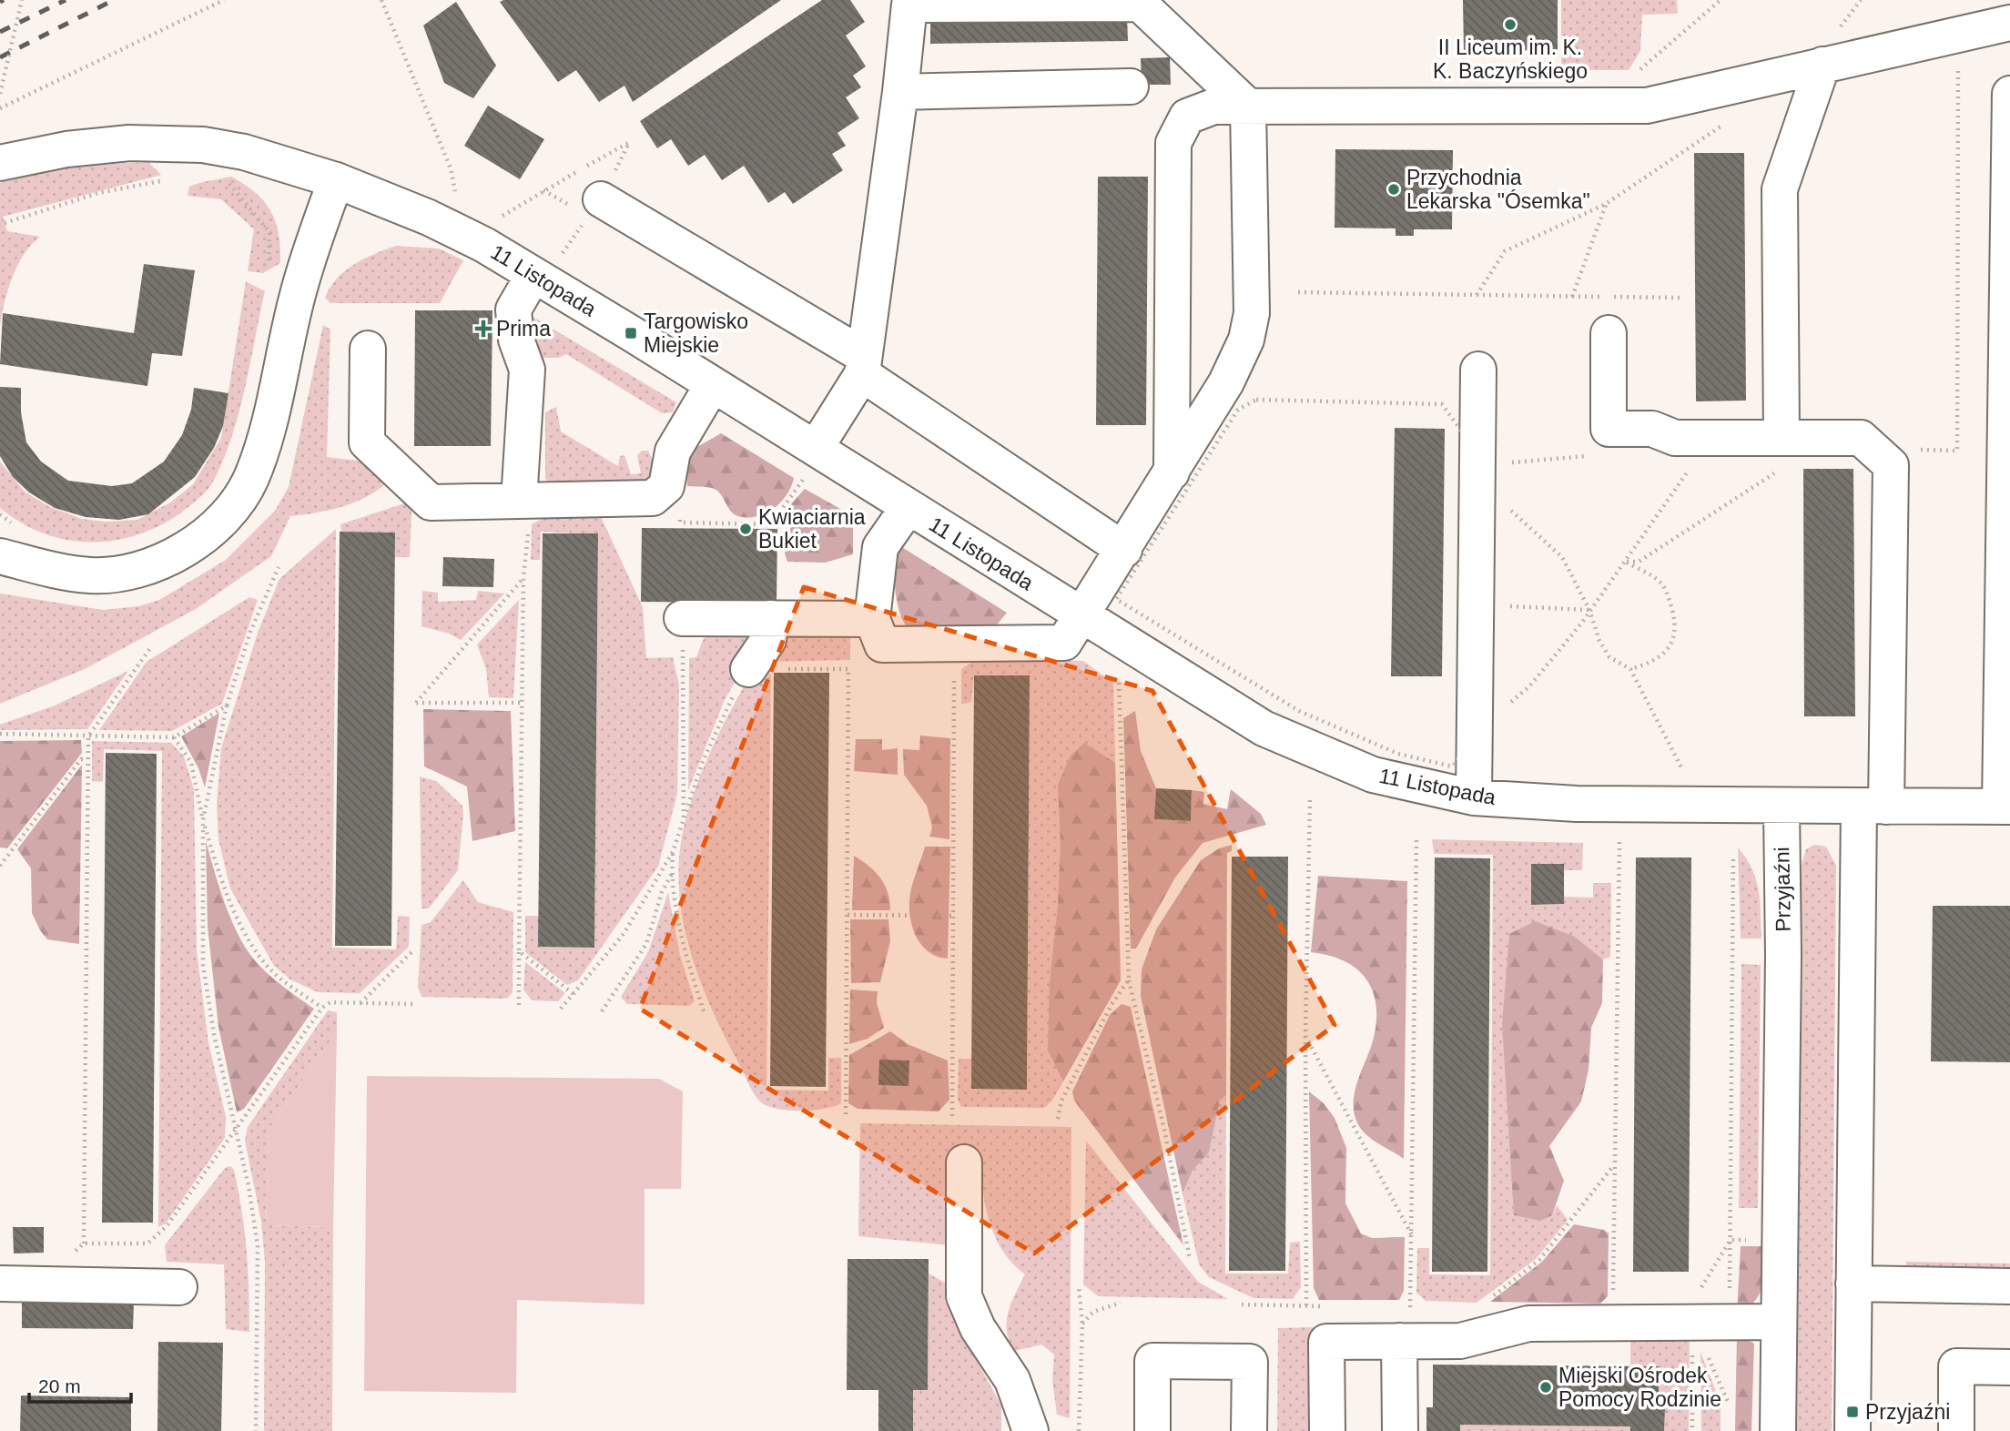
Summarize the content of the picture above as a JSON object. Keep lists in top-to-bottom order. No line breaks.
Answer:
{"streets":{"street":["11 Listopada","Przyjaźni"]},"crossings":[["11 Listopada","Przyjaźni"]],"places":{"other":["II Liceum im. K. K. Baczyńskiego","Przychodnia Lekarska \"Ósemka\"","Kwiaciarnia Bukiet","Miejski Ośrodek Pomocy Rodzinie"],"health":["Prima"],"transit":["Targowisko Miejskie","Przyjaźni"]},"scale_bar":"20 m"}
